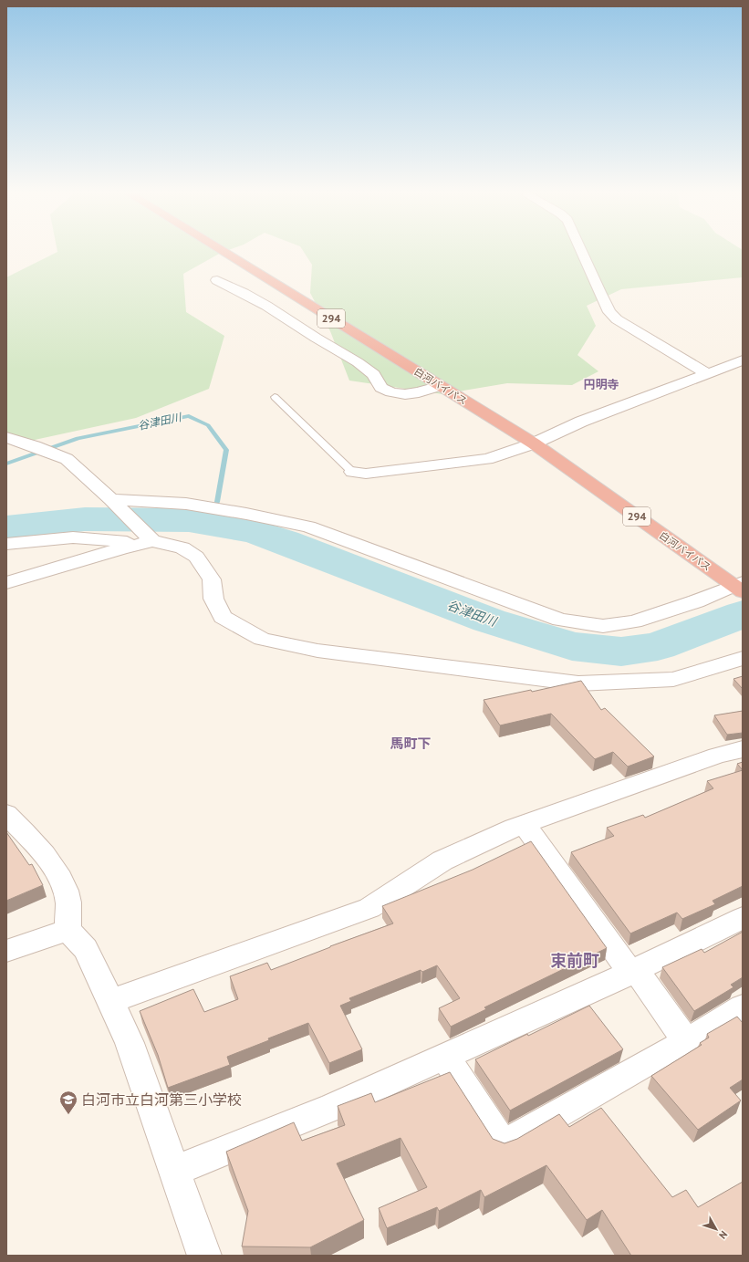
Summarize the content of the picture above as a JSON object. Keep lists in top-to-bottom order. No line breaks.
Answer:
{"streets":{"highway":["294","白河バイパス"]},"districts":["円明寺","馬町下","束前町"],"water":["谷津田川"],"places":{"school or university":["白河市立白河第三小学校"]},"north":"bottom right"}
